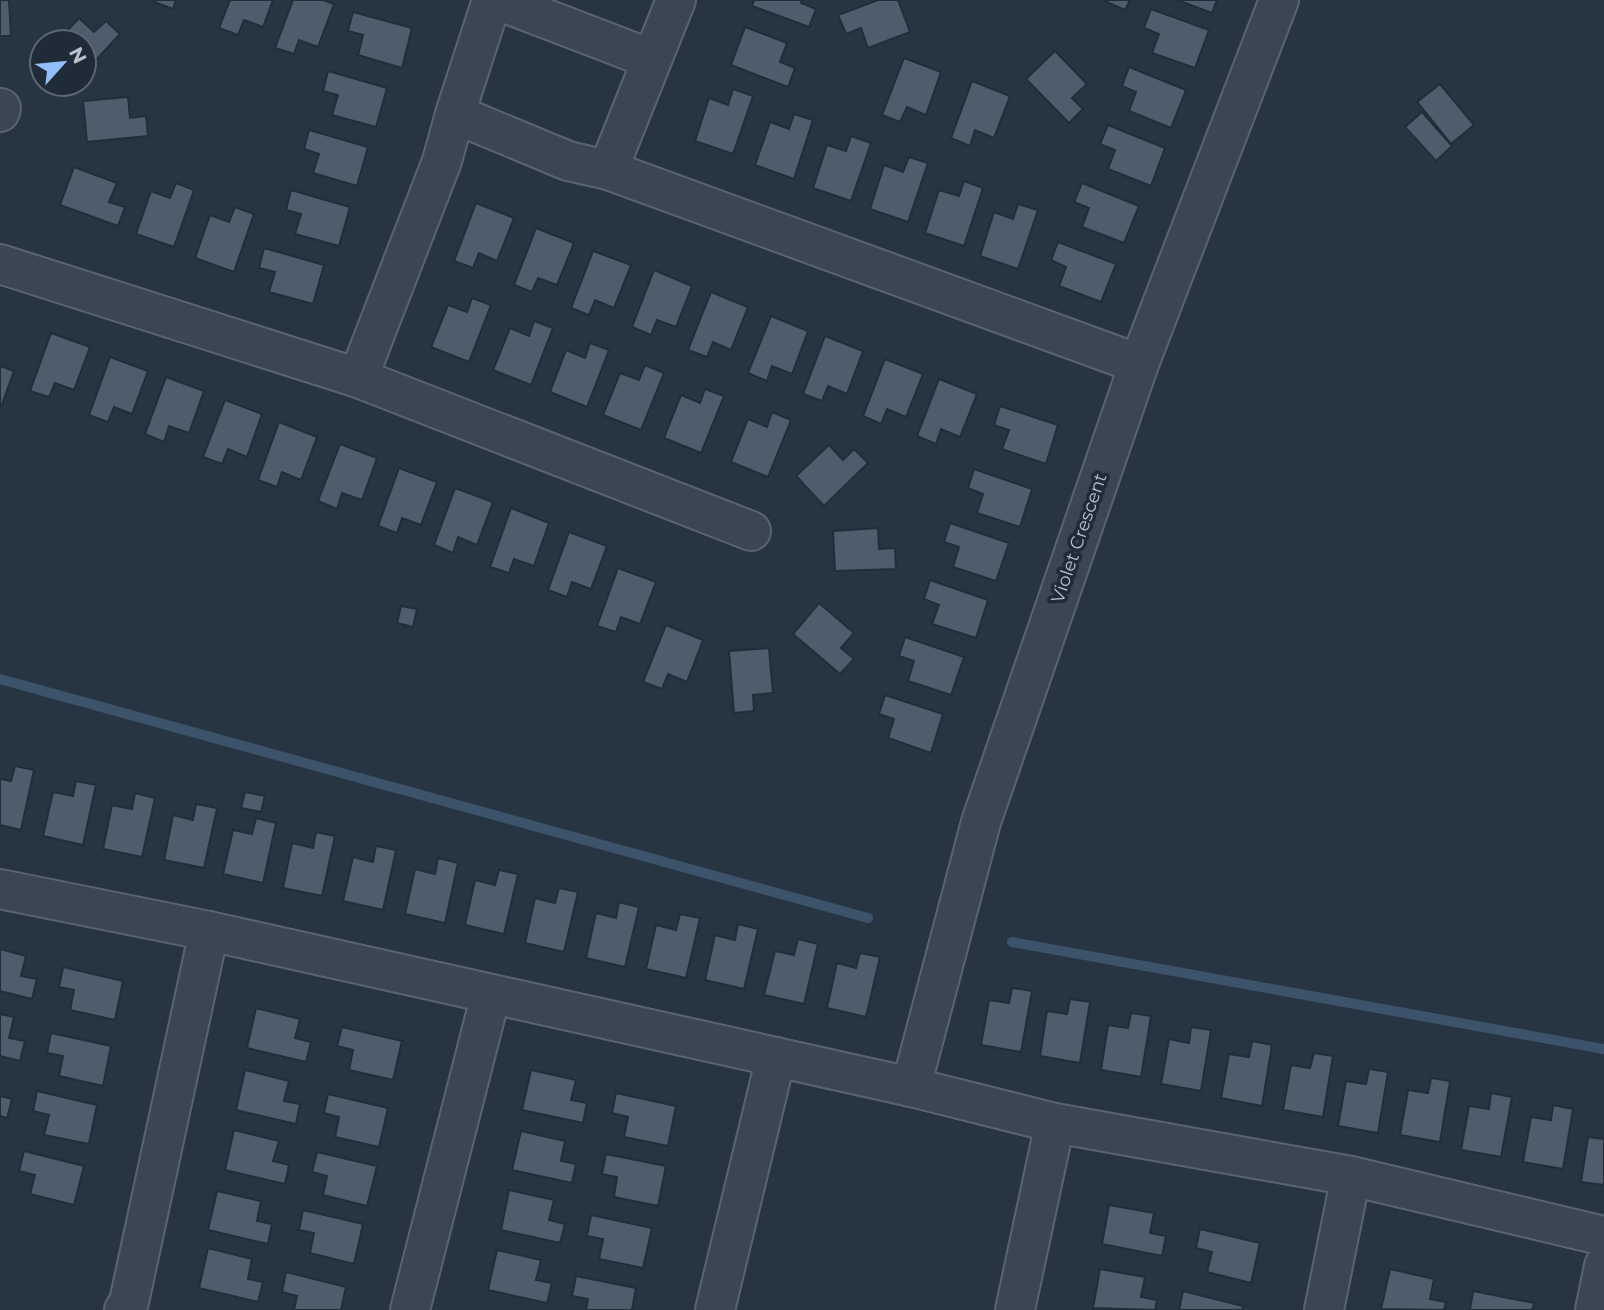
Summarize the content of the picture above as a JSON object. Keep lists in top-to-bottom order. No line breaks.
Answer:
{"streets":{"street":["Violet Crescent"]},"north":"top right"}
